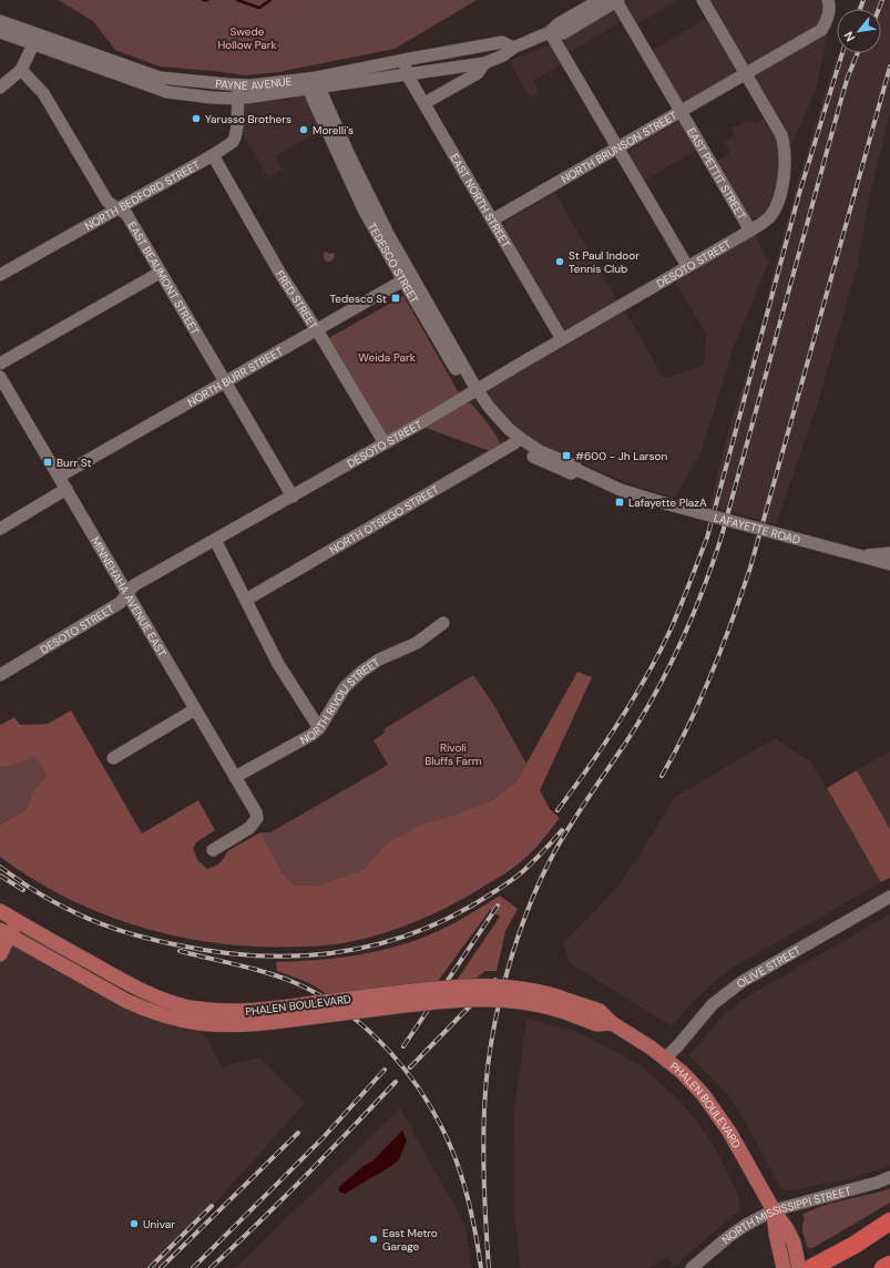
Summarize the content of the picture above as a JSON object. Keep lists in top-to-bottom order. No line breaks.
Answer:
{"streets":{"main road":["PHALEN BOULEVARD"],"street":["PAYNE AVENUE","NORTH BRUNSON STREET","EAST PETTIT STREET","NORTH BEDFORD STREET","EAST NORTH STREET","TEDESCO STREET","DESOTO STREET","EAST BEAUMONT STREET","FRED STREET","NORTH BURR STREET","NORTH OTSEGO STREET","LAFAYETTE ROAD","MINNEHAHA AVENUE EAST","NORTH RIVOLI STREET","OLIVE STREET","NORTH MISSISSIPPI STREET"]},"crossings":[["PAYNE AVENUE","EAST PETTIT STREET"],["PAYNE AVENUE","NORTH BEDFORD STREET"],["PAYNE AVENUE","EAST NORTH STREET"],["PAYNE AVENUE","TEDESCO STREET"],["NORTH BRUNSON STREET","EAST PETTIT STREET"],["NORTH BRUNSON STREET","EAST NORTH STREET"],["NORTH BRUNSON STREET","DESOTO STREET"],["EAST PETTIT STREET","DESOTO STREET"],["NORTH BEDFORD STREET","EAST BEAUMONT STREET"],["NORTH BEDFORD STREET","FRED STREET"],["EAST NORTH STREET","DESOTO STREET"],["TEDESCO STREET","DESOTO STREET"],["TEDESCO STREET","NORTH BURR STREET"],["TEDESCO STREET","LAFAYETTE ROAD"],["DESOTO STREET","EAST BEAUMONT STREET"],["DESOTO STREET","FRED STREET"],["DESOTO STREET","MINNEHAHA AVENUE EAST"],["EAST BEAUMONT STREET","NORTH BURR STREET"],["FRED STREET","NORTH BURR STREET"],["NORTH BURR STREET","MINNEHAHA AVENUE EAST"],["NORTH OTSEGO STREET","LAFAYETTE ROAD"],["MINNEHAHA AVENUE EAST","NORTH RIVOLI STREET"],["OLIVE STREET","PHALEN BOULEVARD"],["PHALEN BOULEVARD","NORTH MISSISSIPPI STREET"]],"parks":["Swede Hollow Park","Weida Park","Rivoli Bluffs Farm"],"places":{"other":["Yarusso Brothers","Morelli's","St Paul Indoor Tennis Club","Univar","East Metro Garage"],"transit":["Tedesco St","#600 - Jh Larson","Burr St","Lafayette PlazA"]},"north":"bottom left"}
